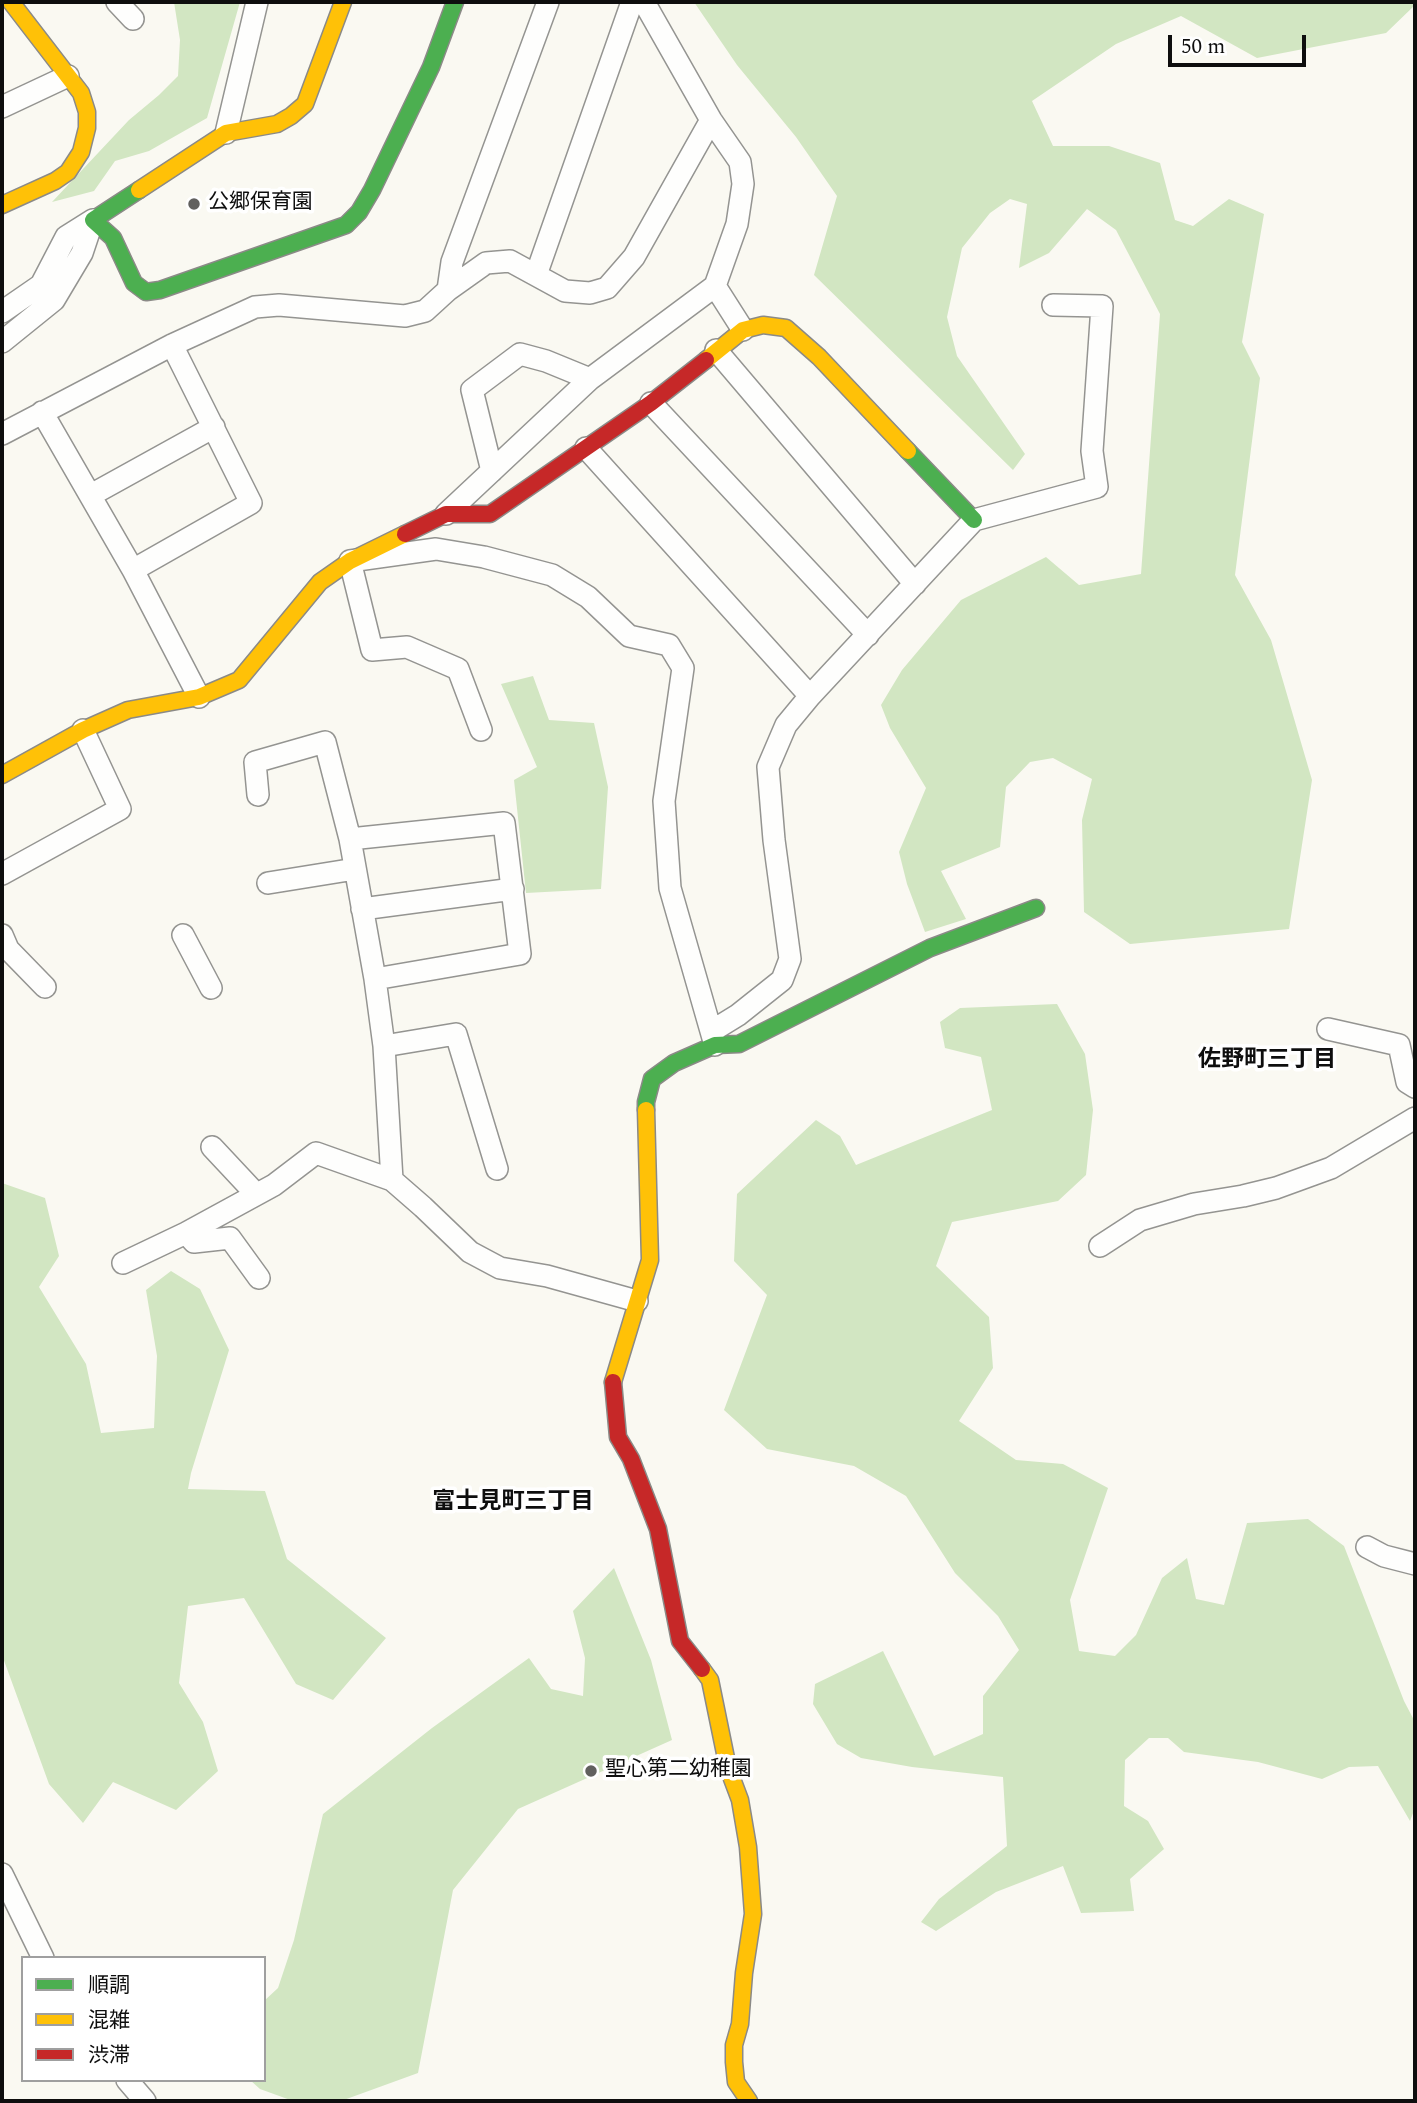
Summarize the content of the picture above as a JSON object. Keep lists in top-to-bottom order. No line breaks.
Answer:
{"districts":["佐野町三丁目","富士見町三丁目"],"places":["公郷保育園","聖心第二幼稚園"],"legend":["順調","混雑","渋滞"],"scale_bar":"50 m"}
